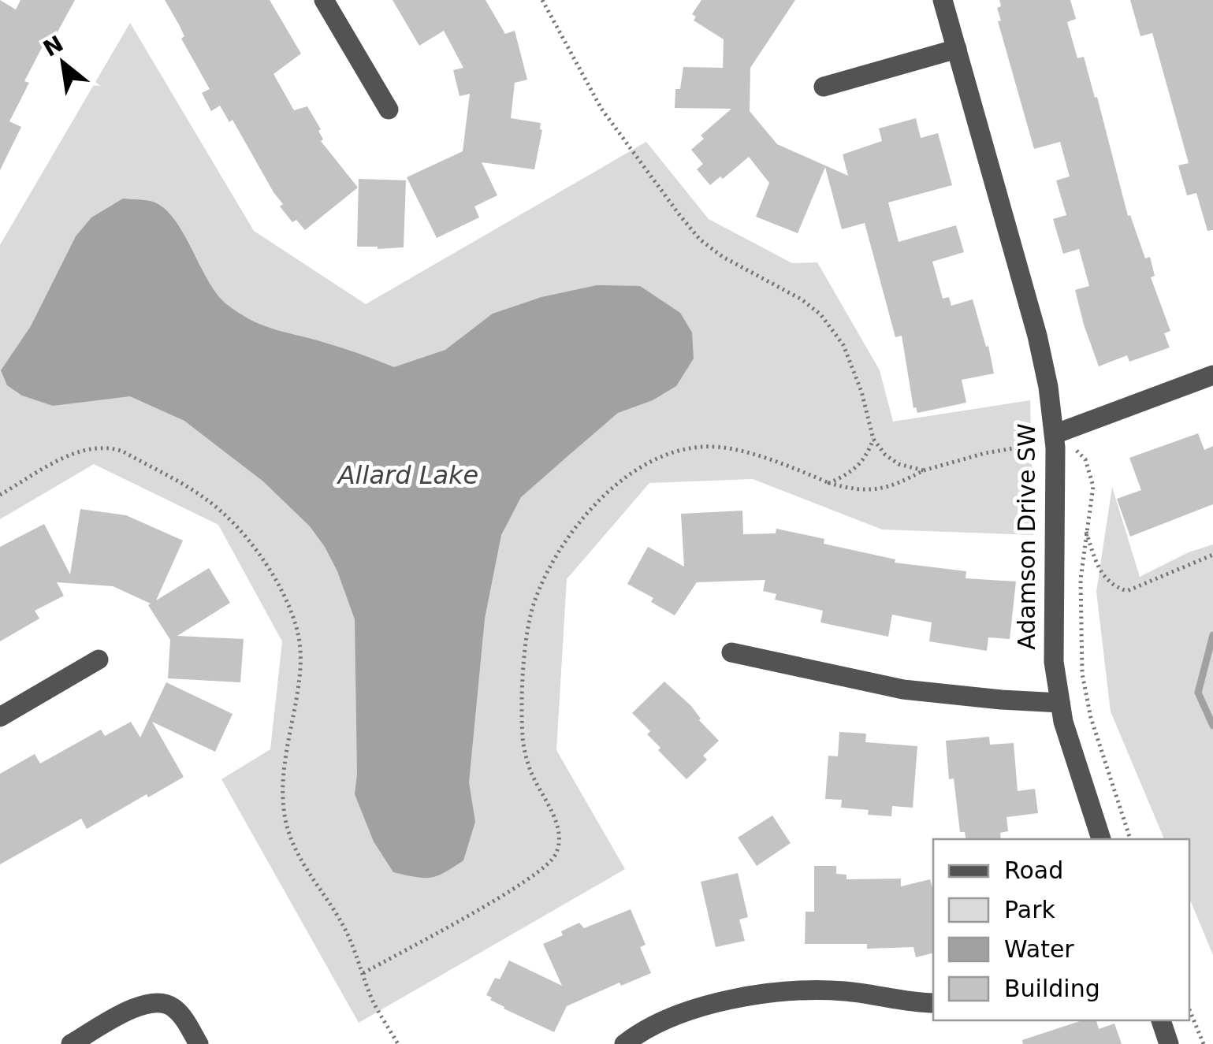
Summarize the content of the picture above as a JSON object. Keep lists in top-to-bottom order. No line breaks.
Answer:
{"streets":{"street":["Adamson Drive SW"]},"water":["Allard Lake"],"legend":["Road","Park","Water","Building"],"north":"top left"}
